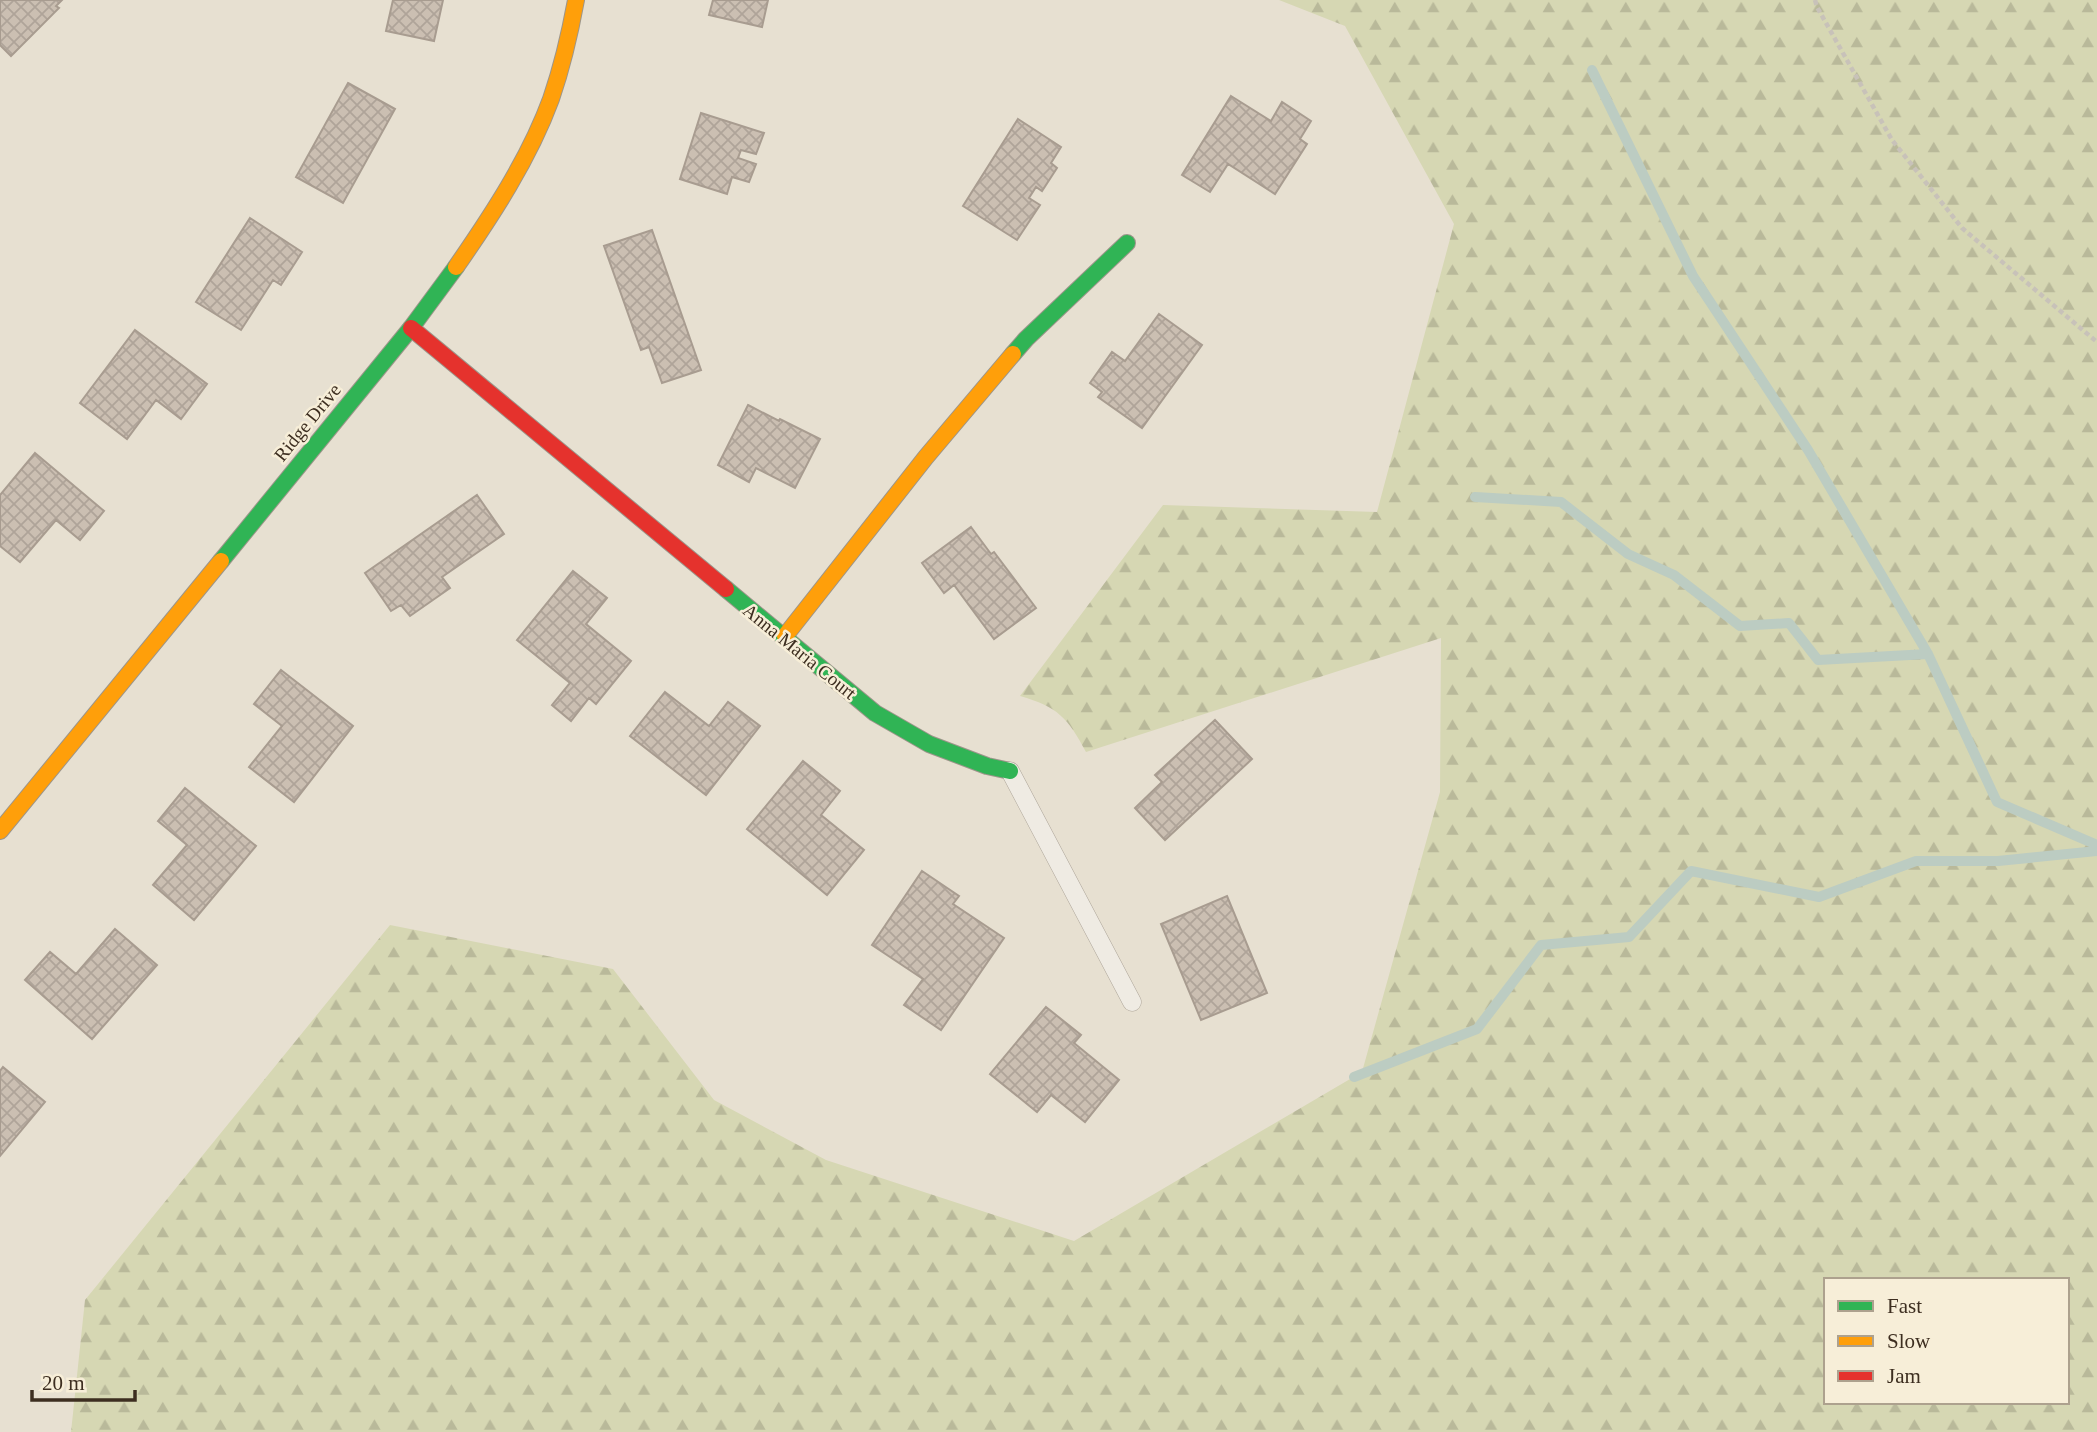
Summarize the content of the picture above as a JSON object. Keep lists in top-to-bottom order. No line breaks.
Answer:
{"streets":{"street":["Ridge Drive","Anna Maria Court"]},"crossings":[["Ridge Drive","Anna Maria Court"]],"legend":["Fast","Slow","Jam"],"scale_bar":"20 m"}
